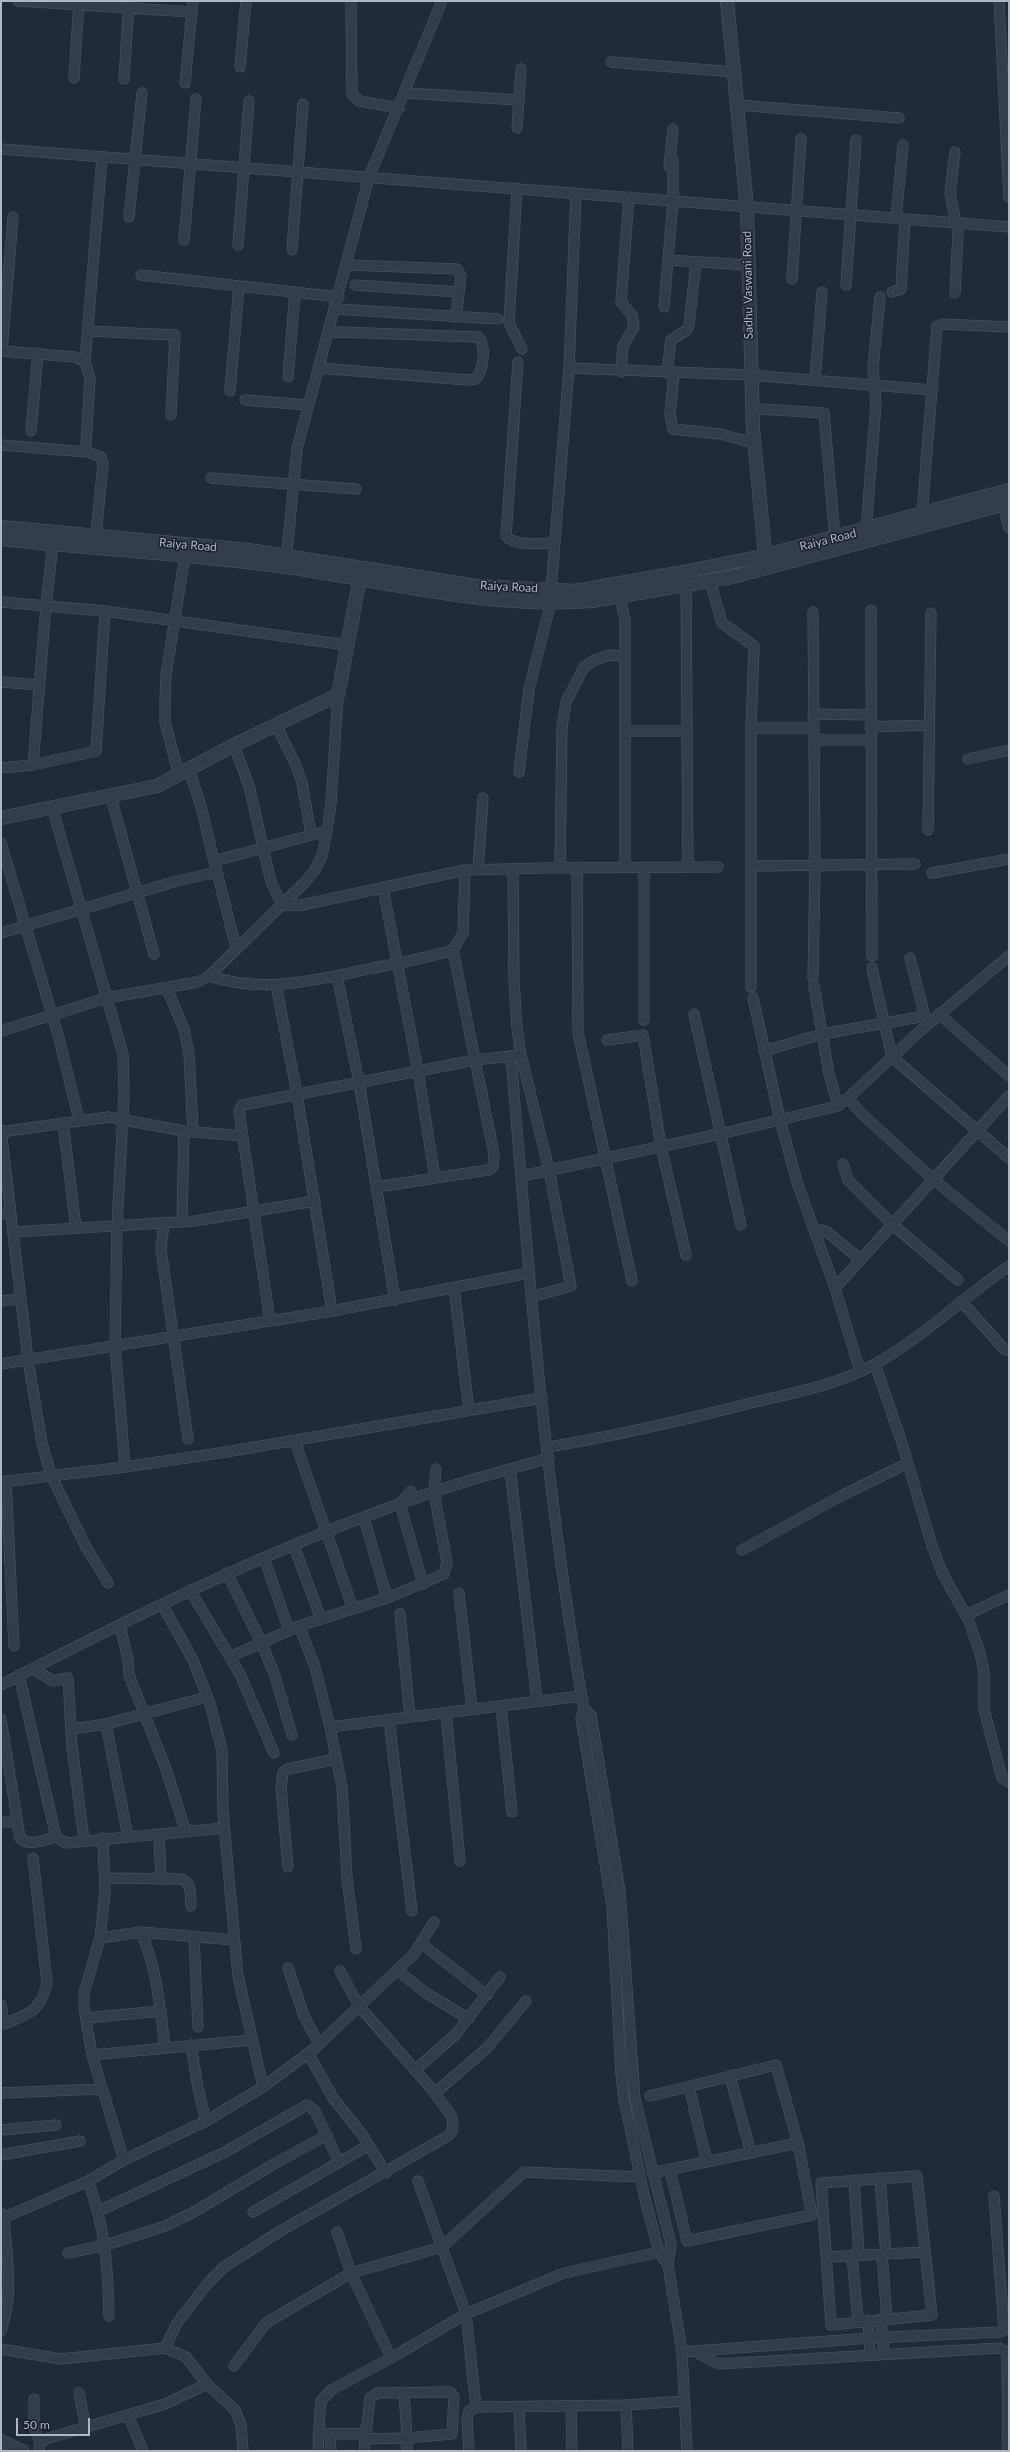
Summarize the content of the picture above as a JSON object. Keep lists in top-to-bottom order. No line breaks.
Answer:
{"streets":{"street":["Sadhu Vaswani Road","Raiya Road"]},"crossings":[["Sadhu Vaswani Road","Raiya Road"]],"scale_bar":"50 m"}
